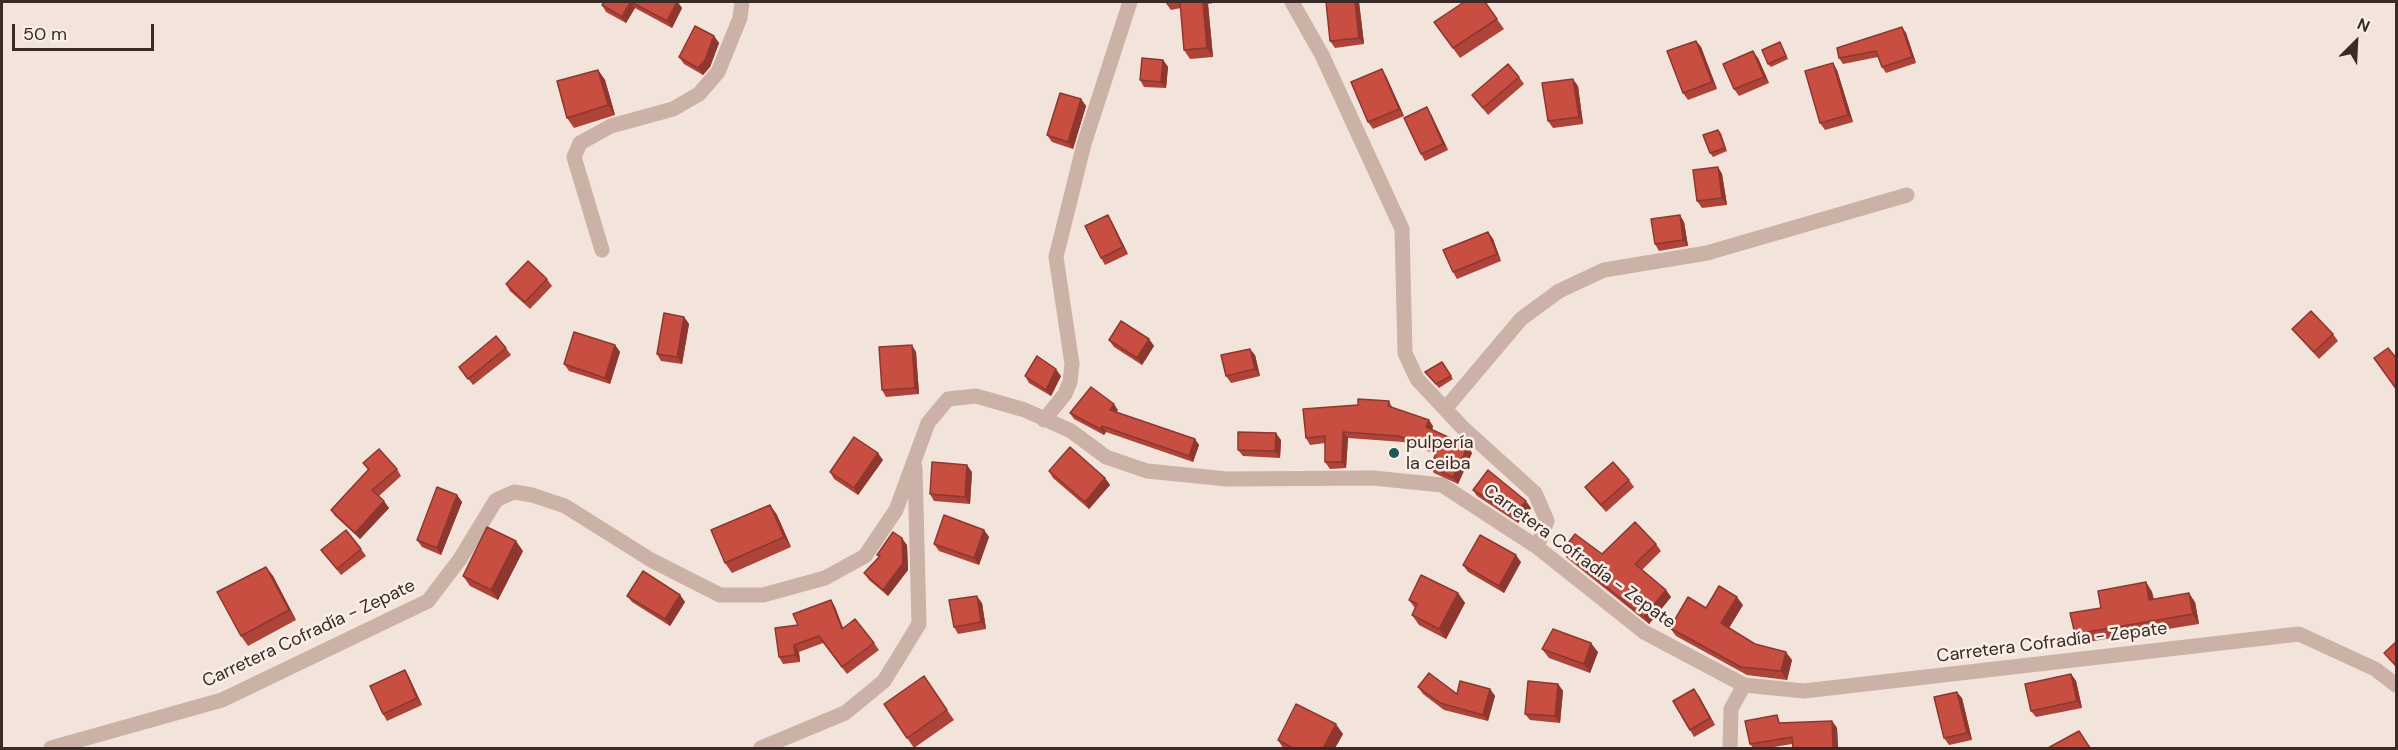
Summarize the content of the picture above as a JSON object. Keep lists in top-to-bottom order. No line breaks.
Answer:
{"streets":{"street":["Carretera Cofradía - Zepate"]},"places":["pulpería la ceiba"],"scale_bar":"50 m","north":"top right"}
